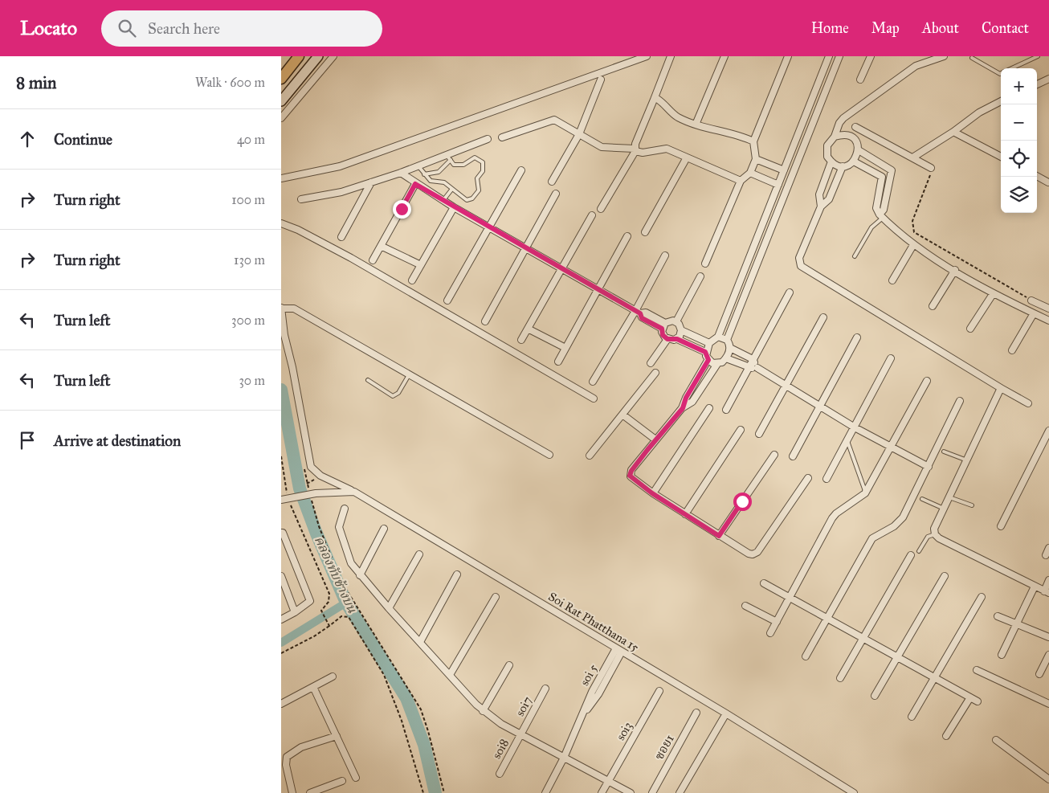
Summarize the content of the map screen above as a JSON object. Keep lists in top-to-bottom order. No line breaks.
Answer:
{"streets":{"street":["Soi Rat Phatthana 15","soi 5","soi7","soi3","ซอย1","soi8"]},"crossings":[["Soi Rat Phatthana 15","soi 5"],["soi7","soi8"]],"water":["คลองทับช้างบน"],"page":{"header":"Locato","search":"Search here","nav":["Home","Map","About","Contact"],"heading":["8 min","Walk · 600 m"],"map_buttons":["+","−"],"list":[["Continue","40 m"],["Turn right","100 m"],["Turn right","130 m"],["Turn left","300 m"],["Turn left","30 m"],"Arrive at destination"]}}
